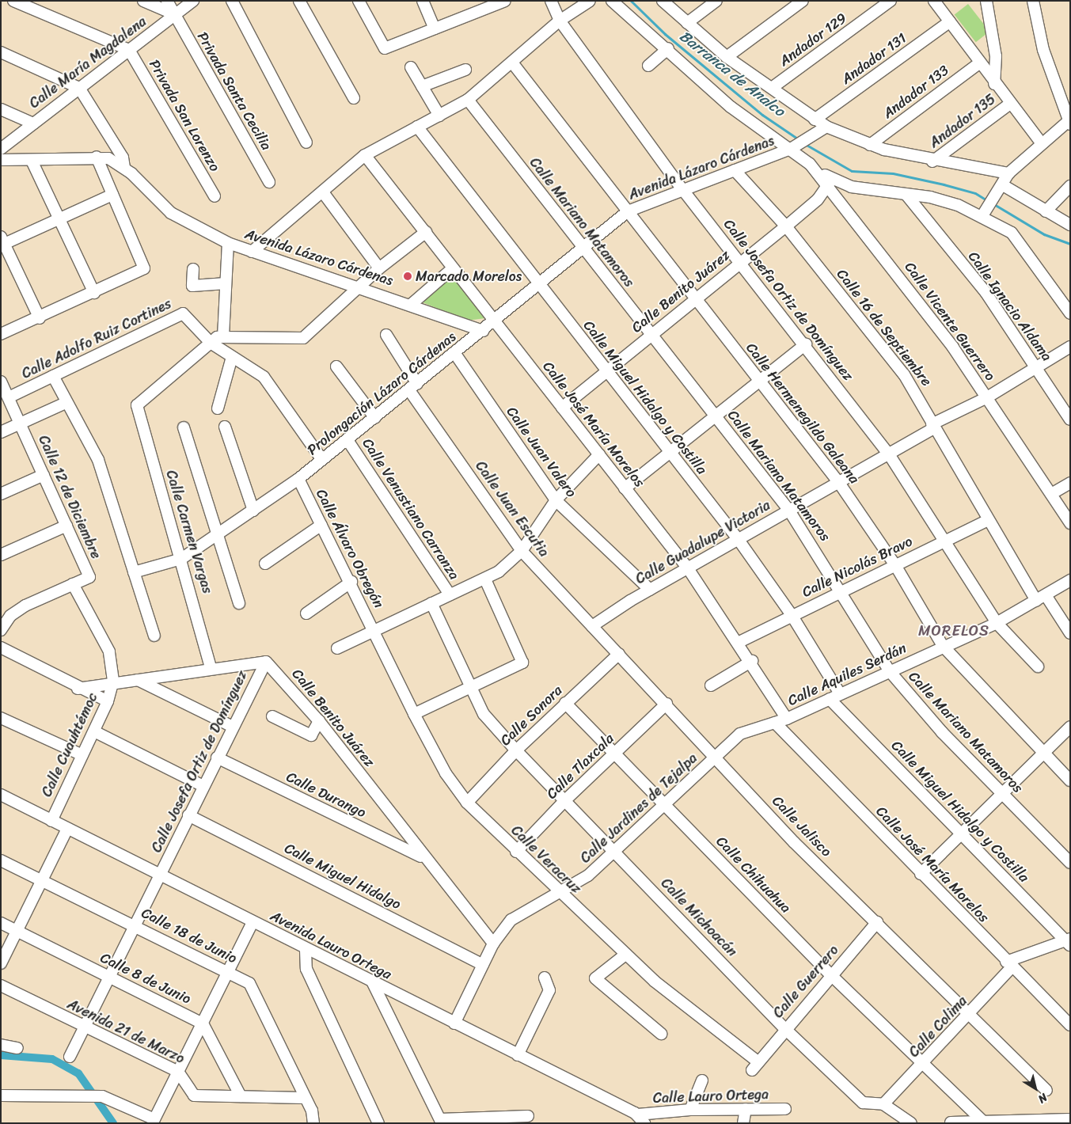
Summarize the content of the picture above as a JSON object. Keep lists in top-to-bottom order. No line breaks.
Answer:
{"streets":{"street":["Andador 129","Andador 131","Calle María Magdalena","Privada Santa Cecilia","Andador 133","Privada San Lorenzo","Andador 135","Avenida Lázaro Cárdenas","Calle Mariano Matamoros","Calle Benito Juárez","Calle Josefa Ortiz de Domínguez","Calle Ignacio Aldama","Calle Vicente Guerrero","Calle 16 de Septiembre","Calle Adolfo Ruiz Cortines","Prolongación Lázaro Cárdenas","Calle Miguel Hidalgo y Costilla","Calle Hermenegildo Galeana","Calle José María Morelos","Calle Juan Valero","Calle 12 de Diciembre","Calle Venustiano Carranza","Calle Juan Escutia","Calle Carmen Vargas","Calle Guadalupe Victoria","Calle Álvaro Obregón","Calle Nicolás Bravo","Calle Aquiles Serdán","Calle Sonora","Calle Cuauhtémoc","Calle Tlaxcala","Calle Durango","Calle Jardines de Tejalpa","Calle Jalisco","Calle Veracruz","Calle Chihuahua","Calle Miguel Hidalgo","Calle Michoacán","Calle 18 de Junio","Avenida Lauro Ortega","Calle 8 de Junio","Calle Guerrero","Calle Colima","Avenida 21 de Marzo","Calle Lauro Ortega"]},"crossings":[["Calle María Magdalena","Privada Santa Cecilia"],["Calle María Magdalena","Privada San Lorenzo"],["Avenida Lázaro Cárdenas","Calle Mariano Matamoros"],["Avenida Lázaro Cárdenas","Calle Josefa Ortiz de Domínguez"],["Avenida Lázaro Cárdenas","Calle Vicente Guerrero"],["Avenida Lázaro Cárdenas","Calle 16 de Septiembre"],["Avenida Lázaro Cárdenas","Prolongación Lázaro Cárdenas"],["Avenida Lázaro Cárdenas","Calle Miguel Hidalgo y Costilla"],["Avenida Lázaro Cárdenas","Calle Hermenegildo Galeana"],["Avenida Lázaro Cárdenas","Calle José María Morelos"],["Calle Mariano Matamoros","Calle Benito Juárez"],["Calle Mariano Matamoros","Calle Guadalupe Victoria"],["Calle Mariano Matamoros","Calle Nicolás Bravo"],["Calle Mariano Matamoros","Calle Aquiles Serdán"],["Calle Benito Juárez","Calle Josefa Ortiz de Domínguez"],["Calle Benito Juárez","Calle Vicente Guerrero"],["Calle Benito Juárez","Calle 16 de Septiembre"],["Calle Benito Juárez","Calle Miguel Hidalgo y Costilla"],["Calle Benito Juárez","Calle Hermenegildo Galeana"],["Calle Benito Juárez","Calle José María Morelos"],["Calle Benito Juárez","Calle Durango"],["Calle Benito Juárez","Calle Jardines de Tejalpa"],["Calle Josefa Ortiz de Domínguez","Calle Guadalupe Victoria"],["Calle Josefa Ortiz de Domínguez","Calle Nicolás Bravo"],["Calle Josefa Ortiz de Domínguez","Calle Aquiles Serdán"],["Calle Josefa Ortiz de Domínguez","Calle Durango"],["Calle Josefa Ortiz de Domínguez","Calle Miguel Hidalgo"],["Calle Josefa Ortiz de Domínguez","Calle 18 de Junio"],["Calle Josefa Ortiz de Domínguez","Avenida Lauro Ortega"],["Calle Josefa Ortiz de Domínguez","Calle 8 de Junio"],["Calle Josefa Ortiz de Domínguez","Avenida 21 de Marzo"],["Calle Ignacio Aldama","Calle Guadalupe Victoria"],["Calle Vicente Guerrero","Calle Guadalupe Victoria"],["Calle 16 de Septiembre","Calle Guadalupe Victoria"],["Calle 16 de Septiembre","Calle Nicolás Bravo"],["Calle 16 de Septiembre","Calle Aquiles Serdán"],["Calle Adolfo Ruiz Cortines","Prolongación Lázaro Cárdenas"],["Calle Adolfo Ruiz Cortines","Calle 12 de Diciembre"],["Calle Adolfo Ruiz Cortines","Calle Carmen Vargas"],["Prolongación Lázaro Cárdenas","Calle Juan Valero"],["Prolongación Lázaro Cárdenas","Calle Venustiano Carranza"],["Prolongación Lázaro Cárdenas","Calle Juan Escutia"],["Prolongación Lázaro Cárdenas","Calle Carmen Vargas"],["Prolongación Lázaro Cárdenas","Calle Álvaro Obregón"],["Calle Miguel Hidalgo y Costilla","Calle Guadalupe Victoria"],["Calle Miguel Hidalgo y Costilla","Calle Nicolás Bravo"],["Calle Miguel Hidalgo y Costilla","Calle Aquiles Serdán"],["Calle Hermenegildo Galeana","Calle Guadalupe Victoria"],["Calle Hermenegildo Galeana","Calle Nicolás Bravo"],["Calle Hermenegildo Galeana","Calle Aquiles Serdán"],["Calle José María Morelos","Calle Guadalupe Victoria"],["Calle José María Morelos","Calle Nicolás Bravo"],["Calle José María Morelos","Calle Aquiles Serdán"],["Calle José María Morelos","Calle Colima"],["Calle Juan Valero","Calle Guadalupe Victoria"],["Calle Juan Escutia","Calle Guadalupe Victoria"],["Calle Juan Escutia","Calle Sonora"],["Calle Juan Escutia","Calle Jalisco"],["Calle Álvaro Obregón","Calle Veracruz"],["Calle Aquiles Serdán","Calle Jardines de Tejalpa"],["Calle Sonora","Calle Jalisco"],["Calle Sonora","Calle Veracruz"],["Calle Sonora","Calle Chihuahua"],["Calle Sonora","Calle Michoacán"],["Calle Cuauhtémoc","Avenida Lauro Ortega"],["Calle Tlaxcala","Calle Jalisco"],["Calle Tlaxcala","Calle Veracruz"],["Calle Tlaxcala","Calle Chihuahua"],["Calle Tlaxcala","Calle Michoacán"],["Calle Jardines de Tejalpa","Calle Jalisco"],["Calle Jardines de Tejalpa","Calle Veracruz"],["Calle Jardines de Tejalpa","Calle Chihuahua"],["Calle Jardines de Tejalpa","Calle Miguel Hidalgo"],["Calle Jardines de Tejalpa","Calle Michoacán"],["Calle Jardines de Tejalpa","Avenida Lauro Ortega"],["Calle Jalisco","Calle Guerrero"],["Calle Jalisco","Calle Colima"],["Calle Veracruz","Calle Guerrero"],["Calle Chihuahua","Calle Guerrero"],["Calle Chihuahua","Calle Colima"],["Calle Michoacán","Calle Guerrero"],["Calle Michoacán","Calle Colima"],["Calle 18 de Junio","Avenida 21 de Marzo"],["Avenida Lauro Ortega","Calle Lauro Ortega"]],"districts":["MORELOS"],"water":["Barranca de Analco"],"places":["Marcado Morelos"],"north":"bottom right"}
